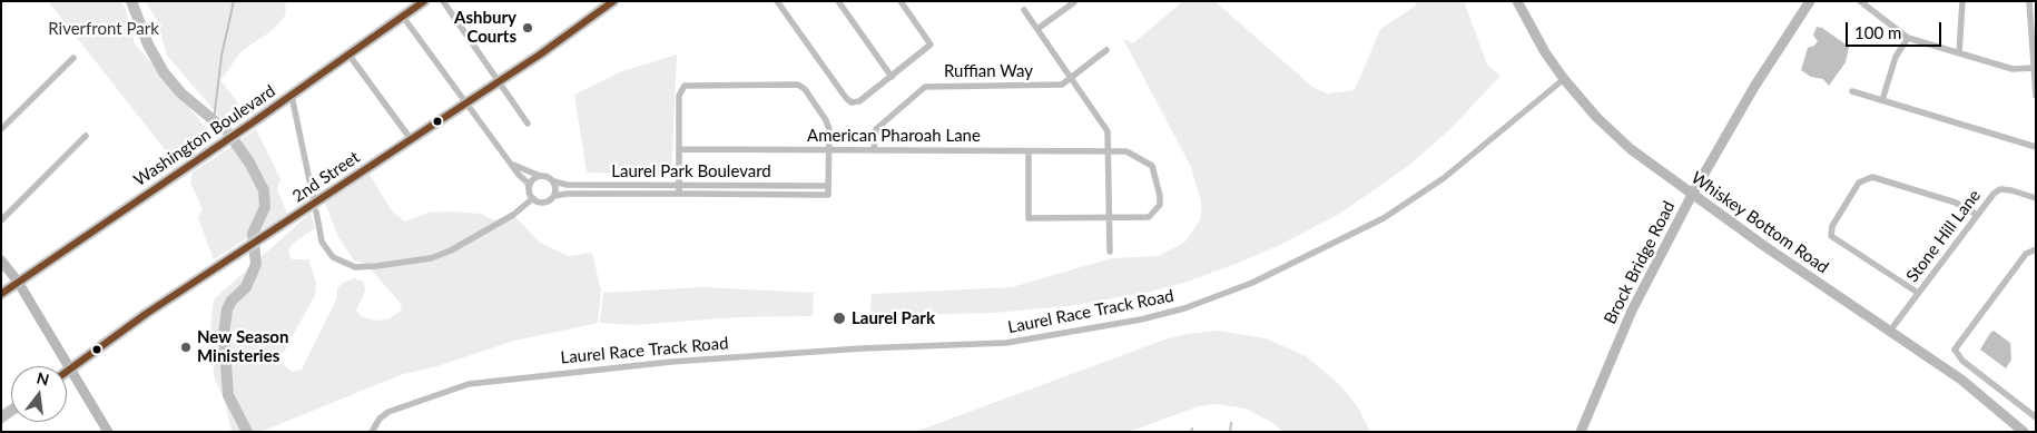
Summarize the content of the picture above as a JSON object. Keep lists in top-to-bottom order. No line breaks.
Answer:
{"streets":{"main road":["Washington Boulevard","2nd Street"],"street":["Ruffian Way","American Pharoah Lane","Laurel Park Boulevard","Whiskey Bottom Road","Stone Hill Lane","Brock Bridge Road","Laurel Race Track Road"]},"crossings":[["Ruffian Way","American Pharoah Lane"],["Whiskey Bottom Road","Stone Hill Lane"],["Whiskey Bottom Road","Brock Bridge Road"],["Whiskey Bottom Road","Laurel Race Track Road"]],"parks":["Riverfront Park"],"places":["Ashbury Courts","Laurel Park","New Season Ministeries"],"scale_bar":"100 m","north":"top"}
